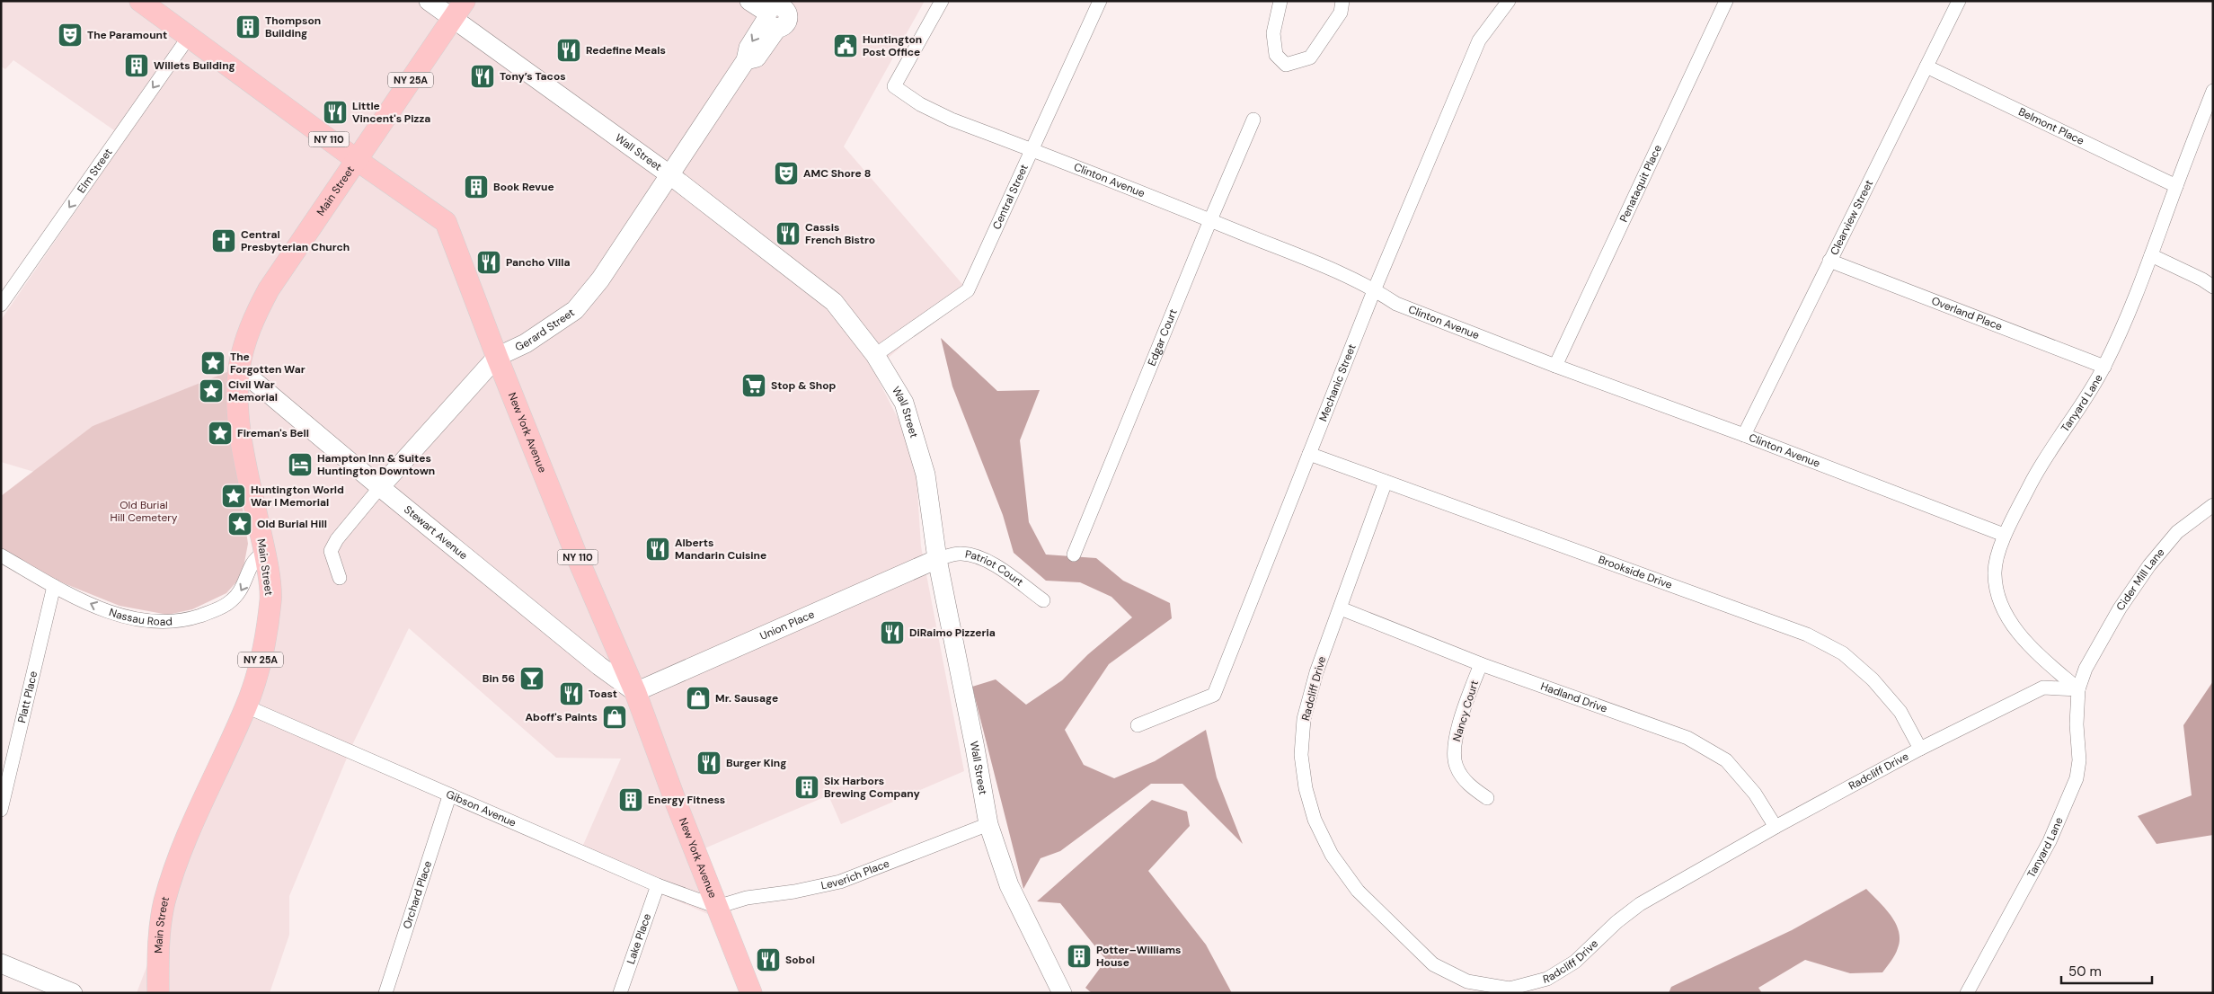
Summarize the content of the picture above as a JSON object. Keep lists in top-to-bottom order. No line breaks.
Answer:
{"streets":{"main road":["NY 25A","NY 110","Main Street","New York Avenue"],"street":["Belmont Place","Wall Street","Elm Street","Clinton Avenue","Penataquit Place","Central Street","Clearview Street","Overland Place","Gerard Street","Edgar Court","Mechanic Street","Tanyard Lane","Stewart Avenue","Patriot Court","Brookside Drive","Cider Mill Lane","Nassau Road","Union Place","Radcliff Drive","Platt Place","Hadland Drive","Nancy Court","Gibson Avenue","Leverich Place","Orchard Place","Lake Place"]},"crossings":[["Belmont Place","Clearview Street"],["Belmont Place","Tanyard Lane"],["Wall Street","Main Street"],["Wall Street","Central Street"],["Wall Street","Gerard Street"],["Wall Street","Patriot Court"],["Wall Street","Union Place"],["Wall Street","Leverich Place"],["Elm Street","New York Avenue"],["Clinton Avenue","Penataquit Place"],["Clinton Avenue","Central Street"],["Clinton Avenue","Clearview Street"],["Clinton Avenue","Edgar Court"],["Clinton Avenue","Mechanic Street"],["Clinton Avenue","Tanyard Lane"],["Main Street","New York Avenue"],["Main Street","Stewart Avenue"],["Main Street","Nassau Road"],["Main Street","Gibson Avenue"],["Clearview Street","Overland Place"],["Overland Place","Tanyard Lane"],["Gerard Street","New York Avenue"],["Gerard Street","Stewart Avenue"],["Mechanic Street","Brookside Drive"],["Tanyard Lane","Cider Mill Lane"],["Tanyard Lane","Radcliff Drive"],["New York Avenue","Stewart Avenue"],["New York Avenue","Union Place"],["New York Avenue","Gibson Avenue"],["New York Avenue","Leverich Place"],["Stewart Avenue","Union Place"],["Patriot Court","Union Place"],["Brookside Drive","Radcliff Drive"],["Nassau Road","Platt Place"],["Radcliff Drive","Hadland Drive"],["Hadland Drive","Nancy Court"],["Gibson Avenue","Leverich Place"],["Gibson Avenue","Orchard Place"],["Gibson Avenue","Lake Place"]],"one_way":["Elm Street","Nassau Road"],"parks":["Old Burial Hill Cemetery"],"places":{"building":["Thompson Building","Willets Building","Book Revue","Six Harbors Brewing Company","Energy Fitness","Potter–Williams House"],"theatre":["The Paramount","AMC Shore 8"],"public building":["Huntington Post Office"],"restaurant":["Redefine Meals","Tony’s Tacos","Little Vincent's Pizza","Cassis French Bistro","Pancho Villa","Alberts Mandarin Cuisine","DiRaimo Pizzeria","Toast","Burger King","Sobol"],"church":["Central Presbyterian Church"],"place":["The Forgotten War","Civil War Memorial","Fireman's Bell","Huntington World War I Memorial","Old Burial Hill"],"supermarket":["Stop & Shop"],"hotel":["Hampton Inn & Suites Huntington Downtown"],"bar":["Bin 56"],"shop":["Mr. Sausage","Aboff's Paints"]},"scale_bar":"50 m"}
